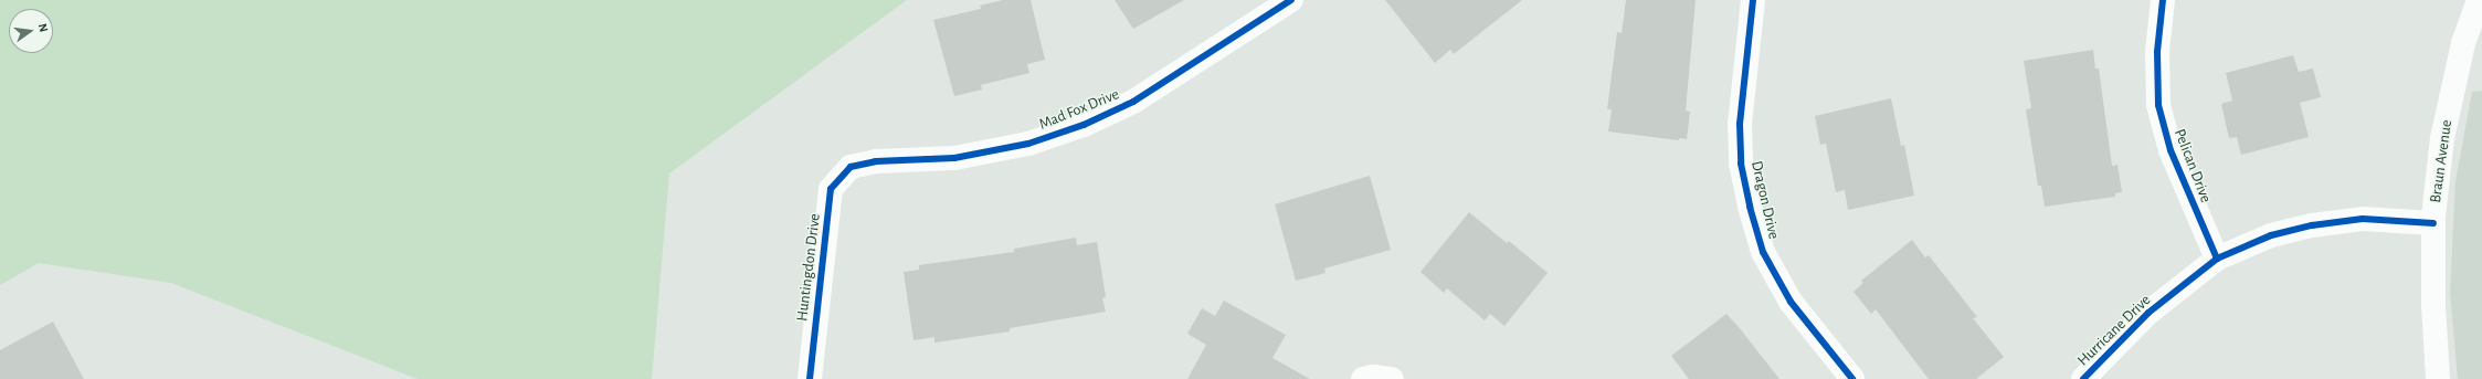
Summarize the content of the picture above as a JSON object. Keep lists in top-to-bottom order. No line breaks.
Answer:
{"streets":{"street":["Mad Fox Drive","Braun Avenue","Pelican Drive","Dragon Drive","Huntingdon Drive","Hurricane Drive"]},"crossings":[["Mad Fox Drive","Huntingdon Drive"],["Braun Avenue","Hurricane Drive"],["Pelican Drive","Hurricane Drive"]],"north":"right"}
